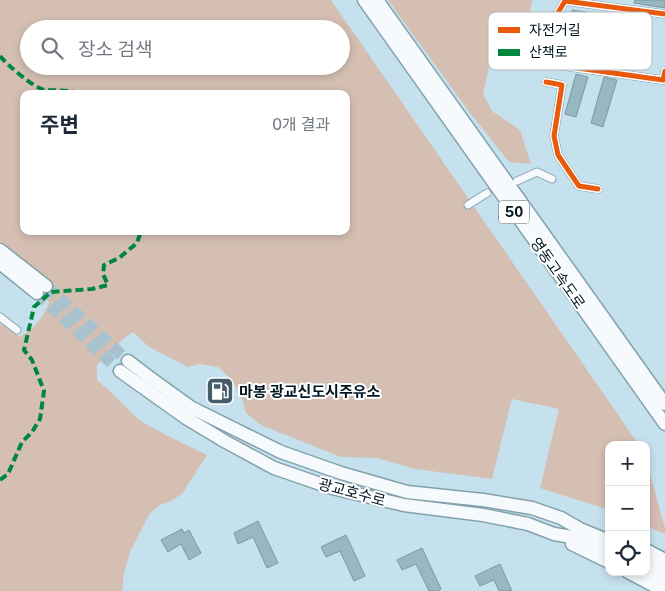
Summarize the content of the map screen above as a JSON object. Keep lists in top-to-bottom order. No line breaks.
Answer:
{"streets":{"highway":["50","영동고속도로","광교호수로"]},"places":{"fuel station":["마봉 광교신도시주유소"]},"legend":["자전거길","산책로"],"page":{"search":"장소 검색","heading":["주변","0개 결과"],"map_buttons":["+","−"]}}
